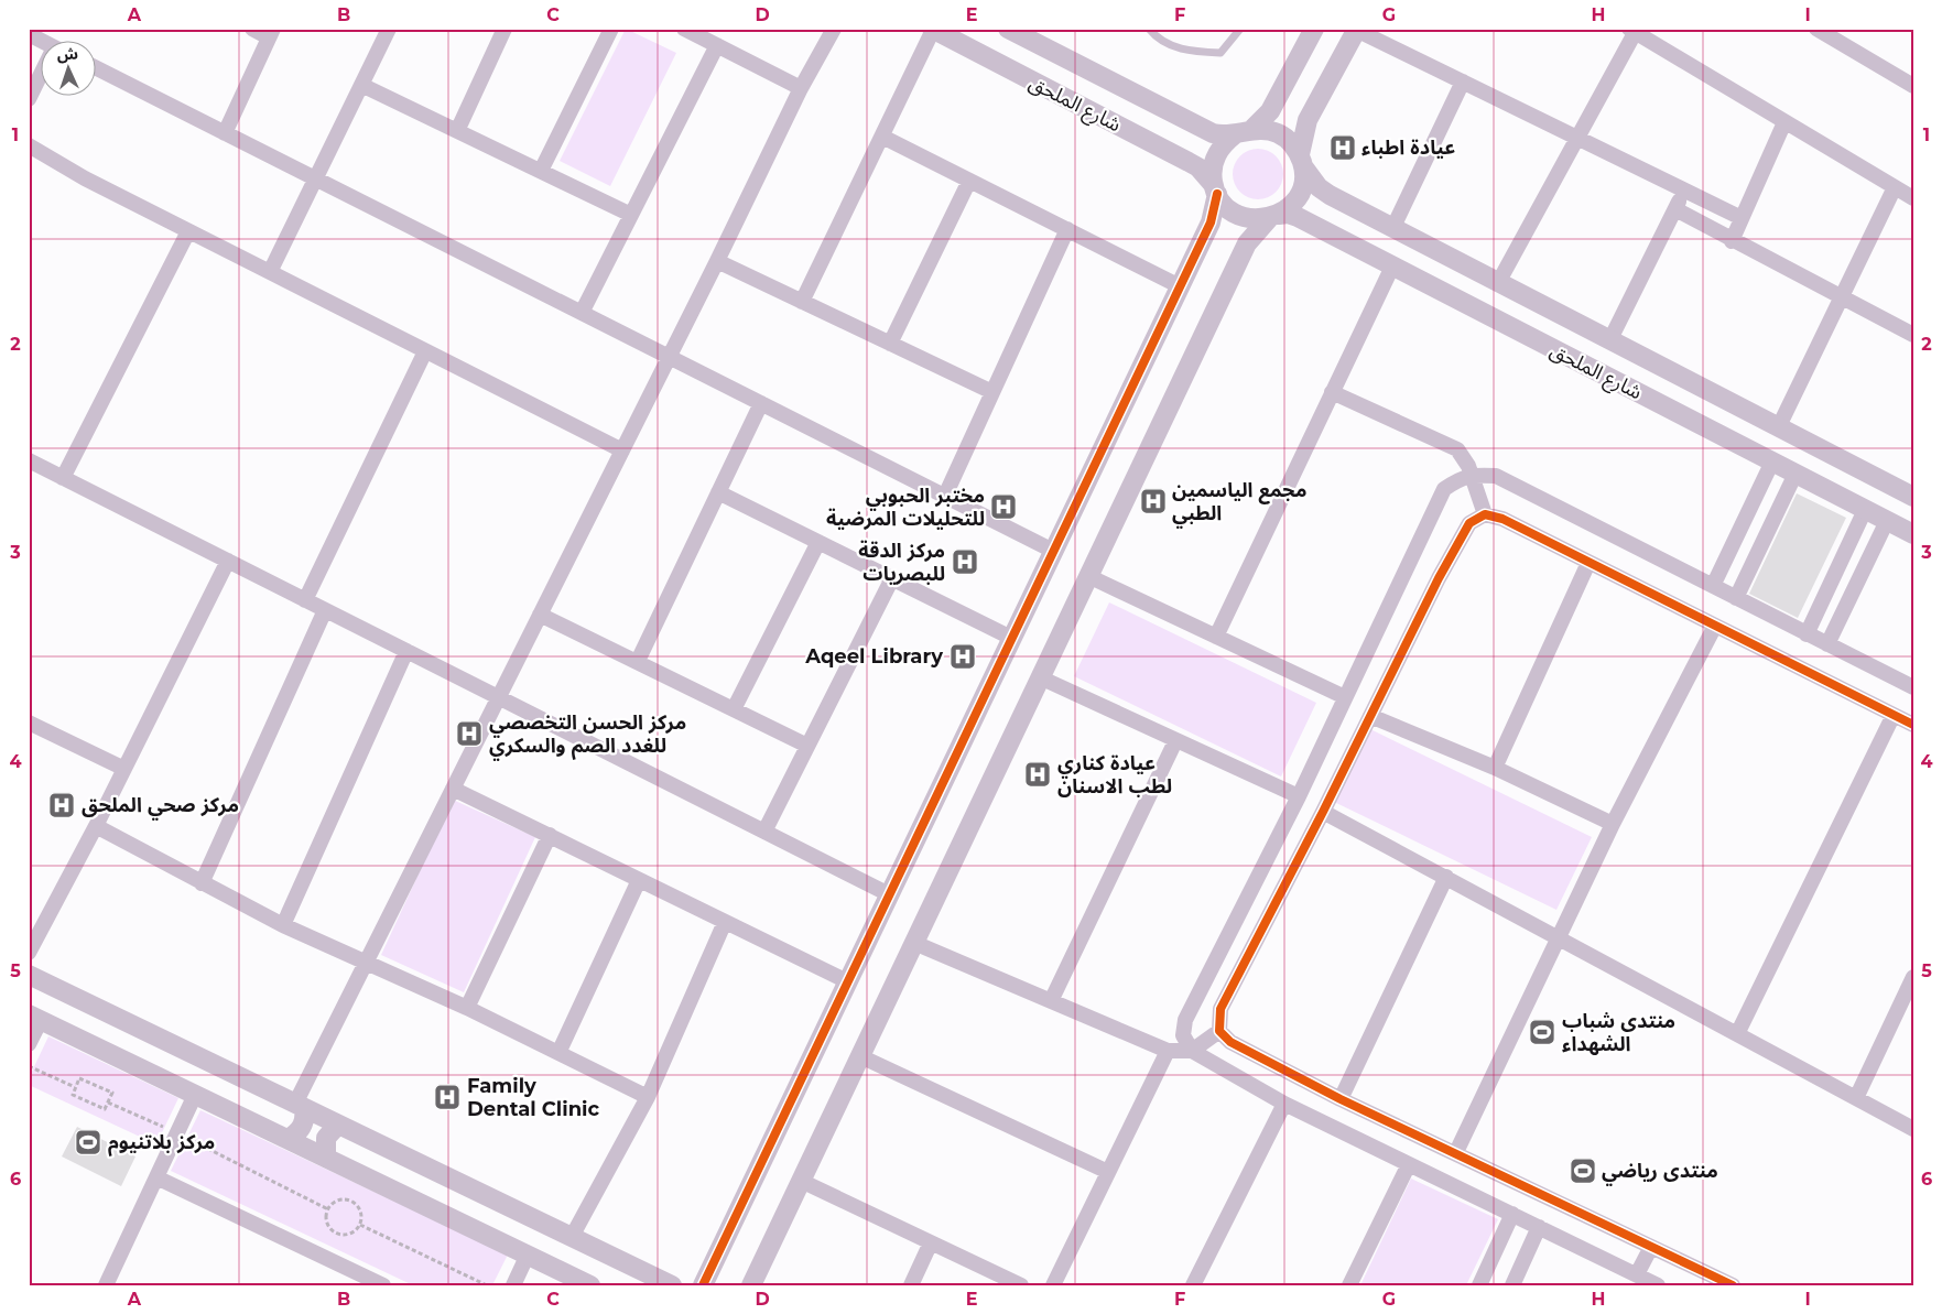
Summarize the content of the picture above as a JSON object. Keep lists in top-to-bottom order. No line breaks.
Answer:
{"streets":{"street":["شارع الملحق"]},"places":{"hospital":["عيادة اطباء","مجمع الياسمين الطبي","مختبر الحبوبي للتحليلات المرضية","مركز الدقة للبصريات","Aqeel Library","مركز الحسن التخصصي للغدد الصم والسكري","عيادة كناري لطب الاسنان","مركز صحي الملحق","Family Dental Clinic"],"sports":["منتدى شباب الشهداء","مركز بلاتنيوم","منتدى رياضي"]},"north":"top","grid":{"columns":["A","B","C","D","E","F","G","H","I"],"rows":["1","2","3","4","5","6"]}}
